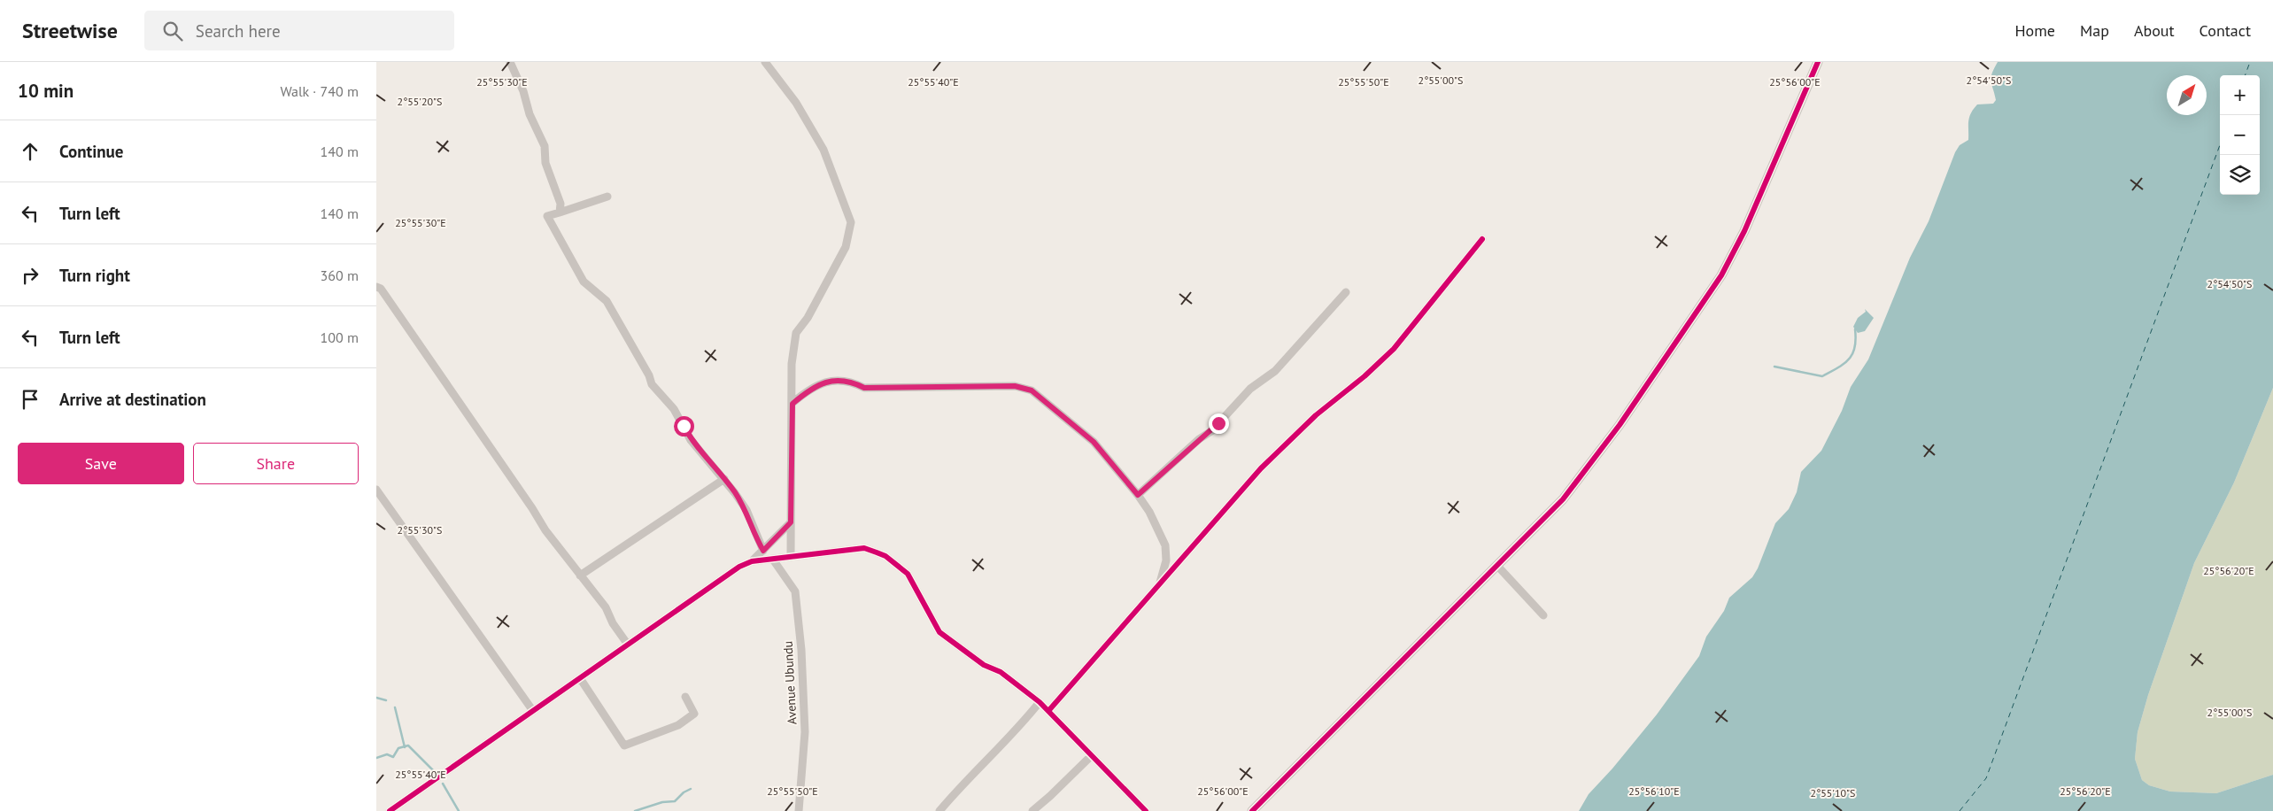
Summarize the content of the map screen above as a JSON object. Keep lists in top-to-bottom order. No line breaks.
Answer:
{"streets":{"street":["Avenue Ubundu"]},"north":"top right","page":{"header":"Streetwise","search":"Search here","nav":["Home","Map","About","Contact"],"heading":["10 min","Walk · 740 m"],"map_buttons":["+","−"],"list":[["Continue","140 m"],["Turn left","140 m"],["Turn right","360 m"],["Turn left","100 m"],"Arrive at destination"],"buttons":["Save","Share"]},"coordinates":["2°55'00\"S","2°54'50\"S","25°55'30\"E","25°55'40\"E","25°55'50\"E","25°56'00\"E","2°55'20\"S","2°55'30\"S","25°56'20\"E","25°56'10\"E","2°55'10\"S"]}
